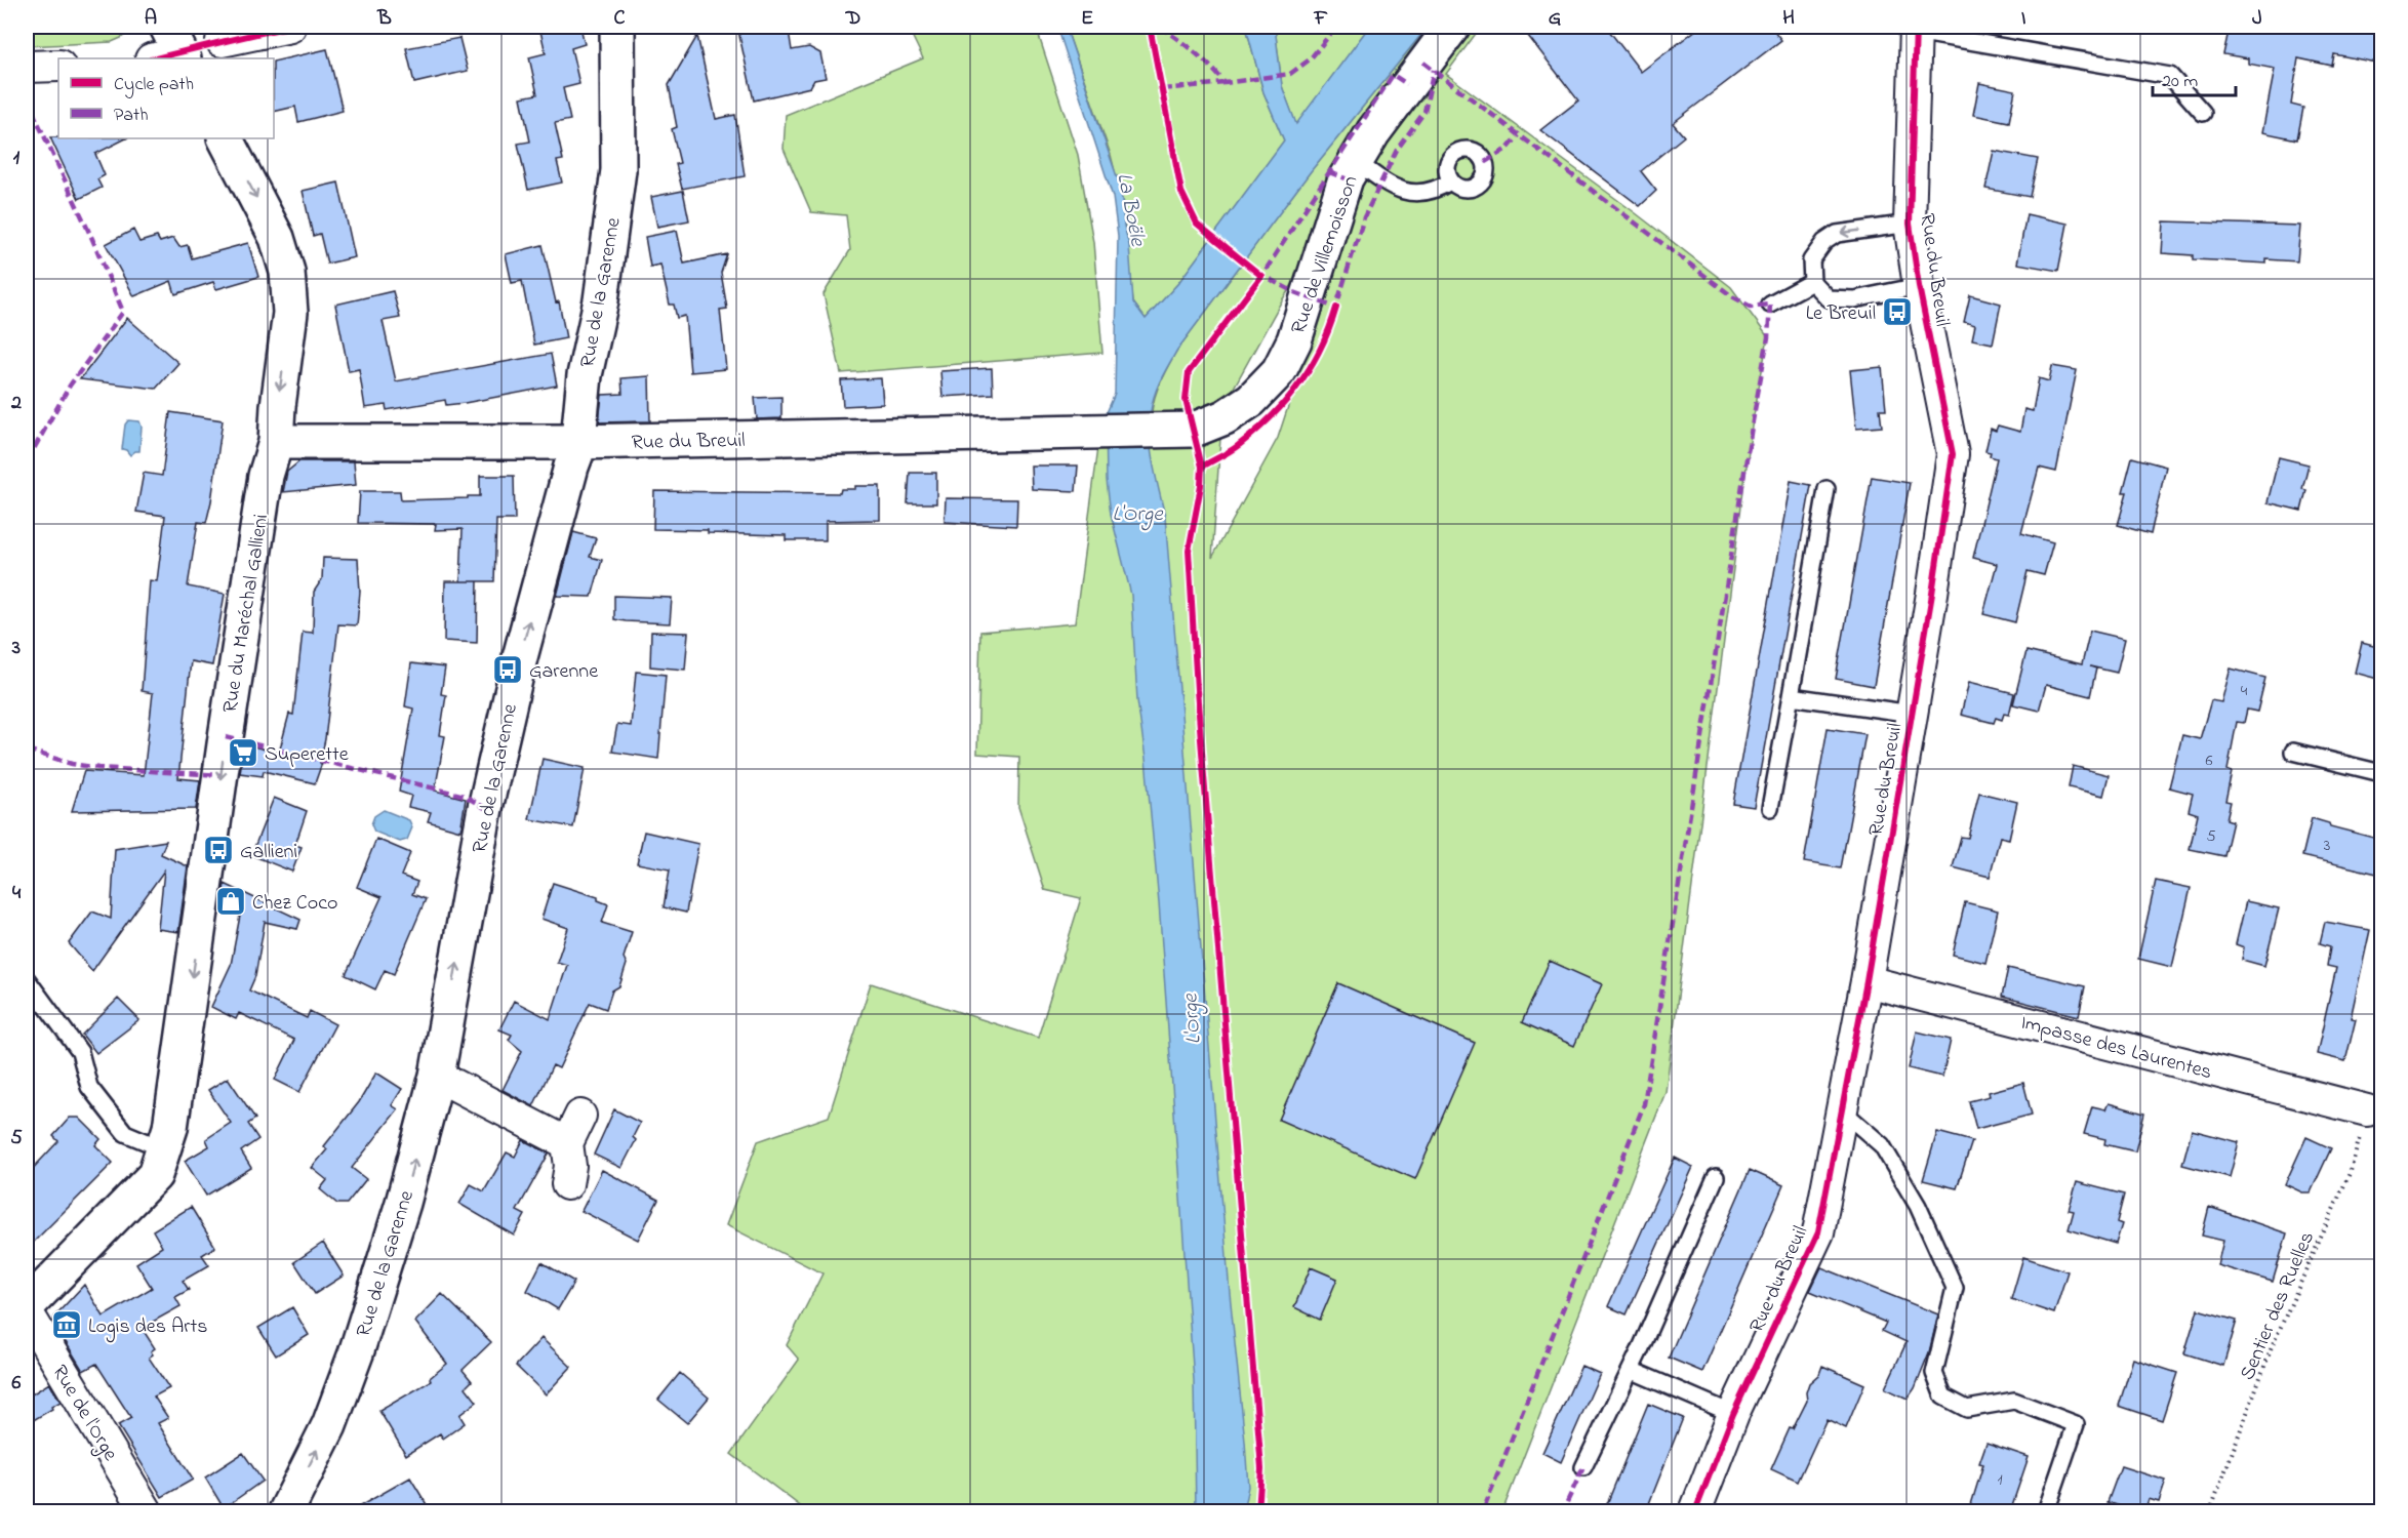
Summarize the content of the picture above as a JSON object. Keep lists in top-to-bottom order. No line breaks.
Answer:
{"streets":{"main road":["Rue de Villemoisson","Rue du Breuil","Rue de la Garenne","Rue du Maréchal Gallieni"],"street":["Impasse des Laurentes","Rue de l'Orge"],"path":["Sentier des Ruelles"]},"crossings":[["Rue de Villemoisson","Rue du Breuil"],["Rue du Breuil","Rue de la Garenne"],["Rue du Breuil","Rue du Maréchal Gallieni"],["Rue du Breuil","Impasse des Laurentes"],["Impasse des Laurentes","Sentier des Ruelles"]],"one_way":["Rue de la Garenne","Rue du Maréchal Gallieni"],"water":["La Boële","L'Orge"],"places":{"bus stop":["Le Breuil","Garenne","Gallieni"],"supermarket":["Superette"],"shop":["Chez Coco"],"museum":["Logis des Arts"]},"house_numbers":["4","6","5","3","1"],"legend":["Cycle path","Path"],"scale_bar":"20 m","grid":{"columns":["A","B","C","D","E","F","G","H","I","J"],"rows":["1","2","3","4","5","6"]}}
